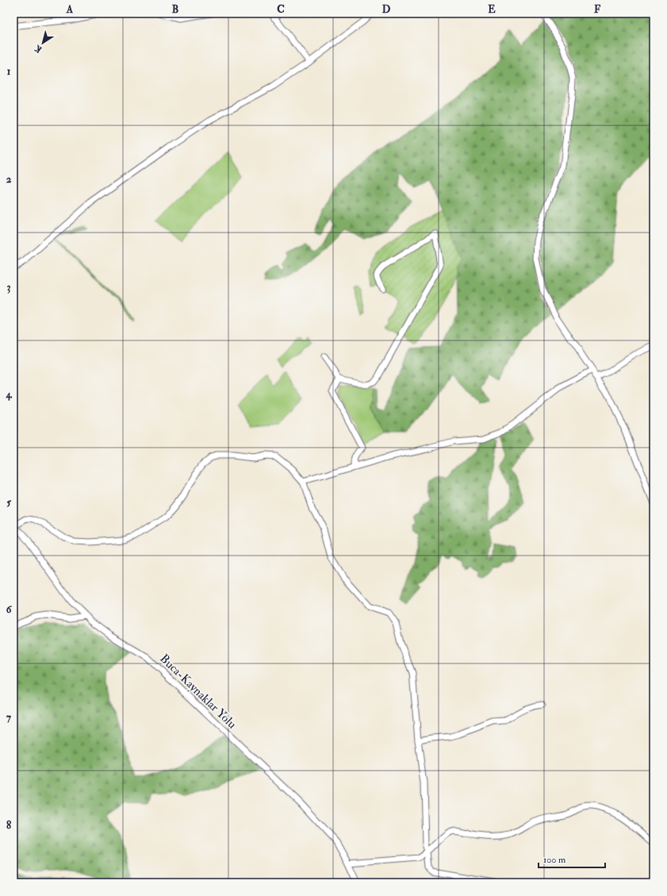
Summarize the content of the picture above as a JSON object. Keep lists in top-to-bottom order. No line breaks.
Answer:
{"streets":{"street":["Buca-Kaynaklar Yolu"]},"scale_bar":"100 m","north":"bottom left","grid":{"columns":["A","B","C","D","E","F"],"rows":["1","2","3","4","5","6","7","8"]}}
